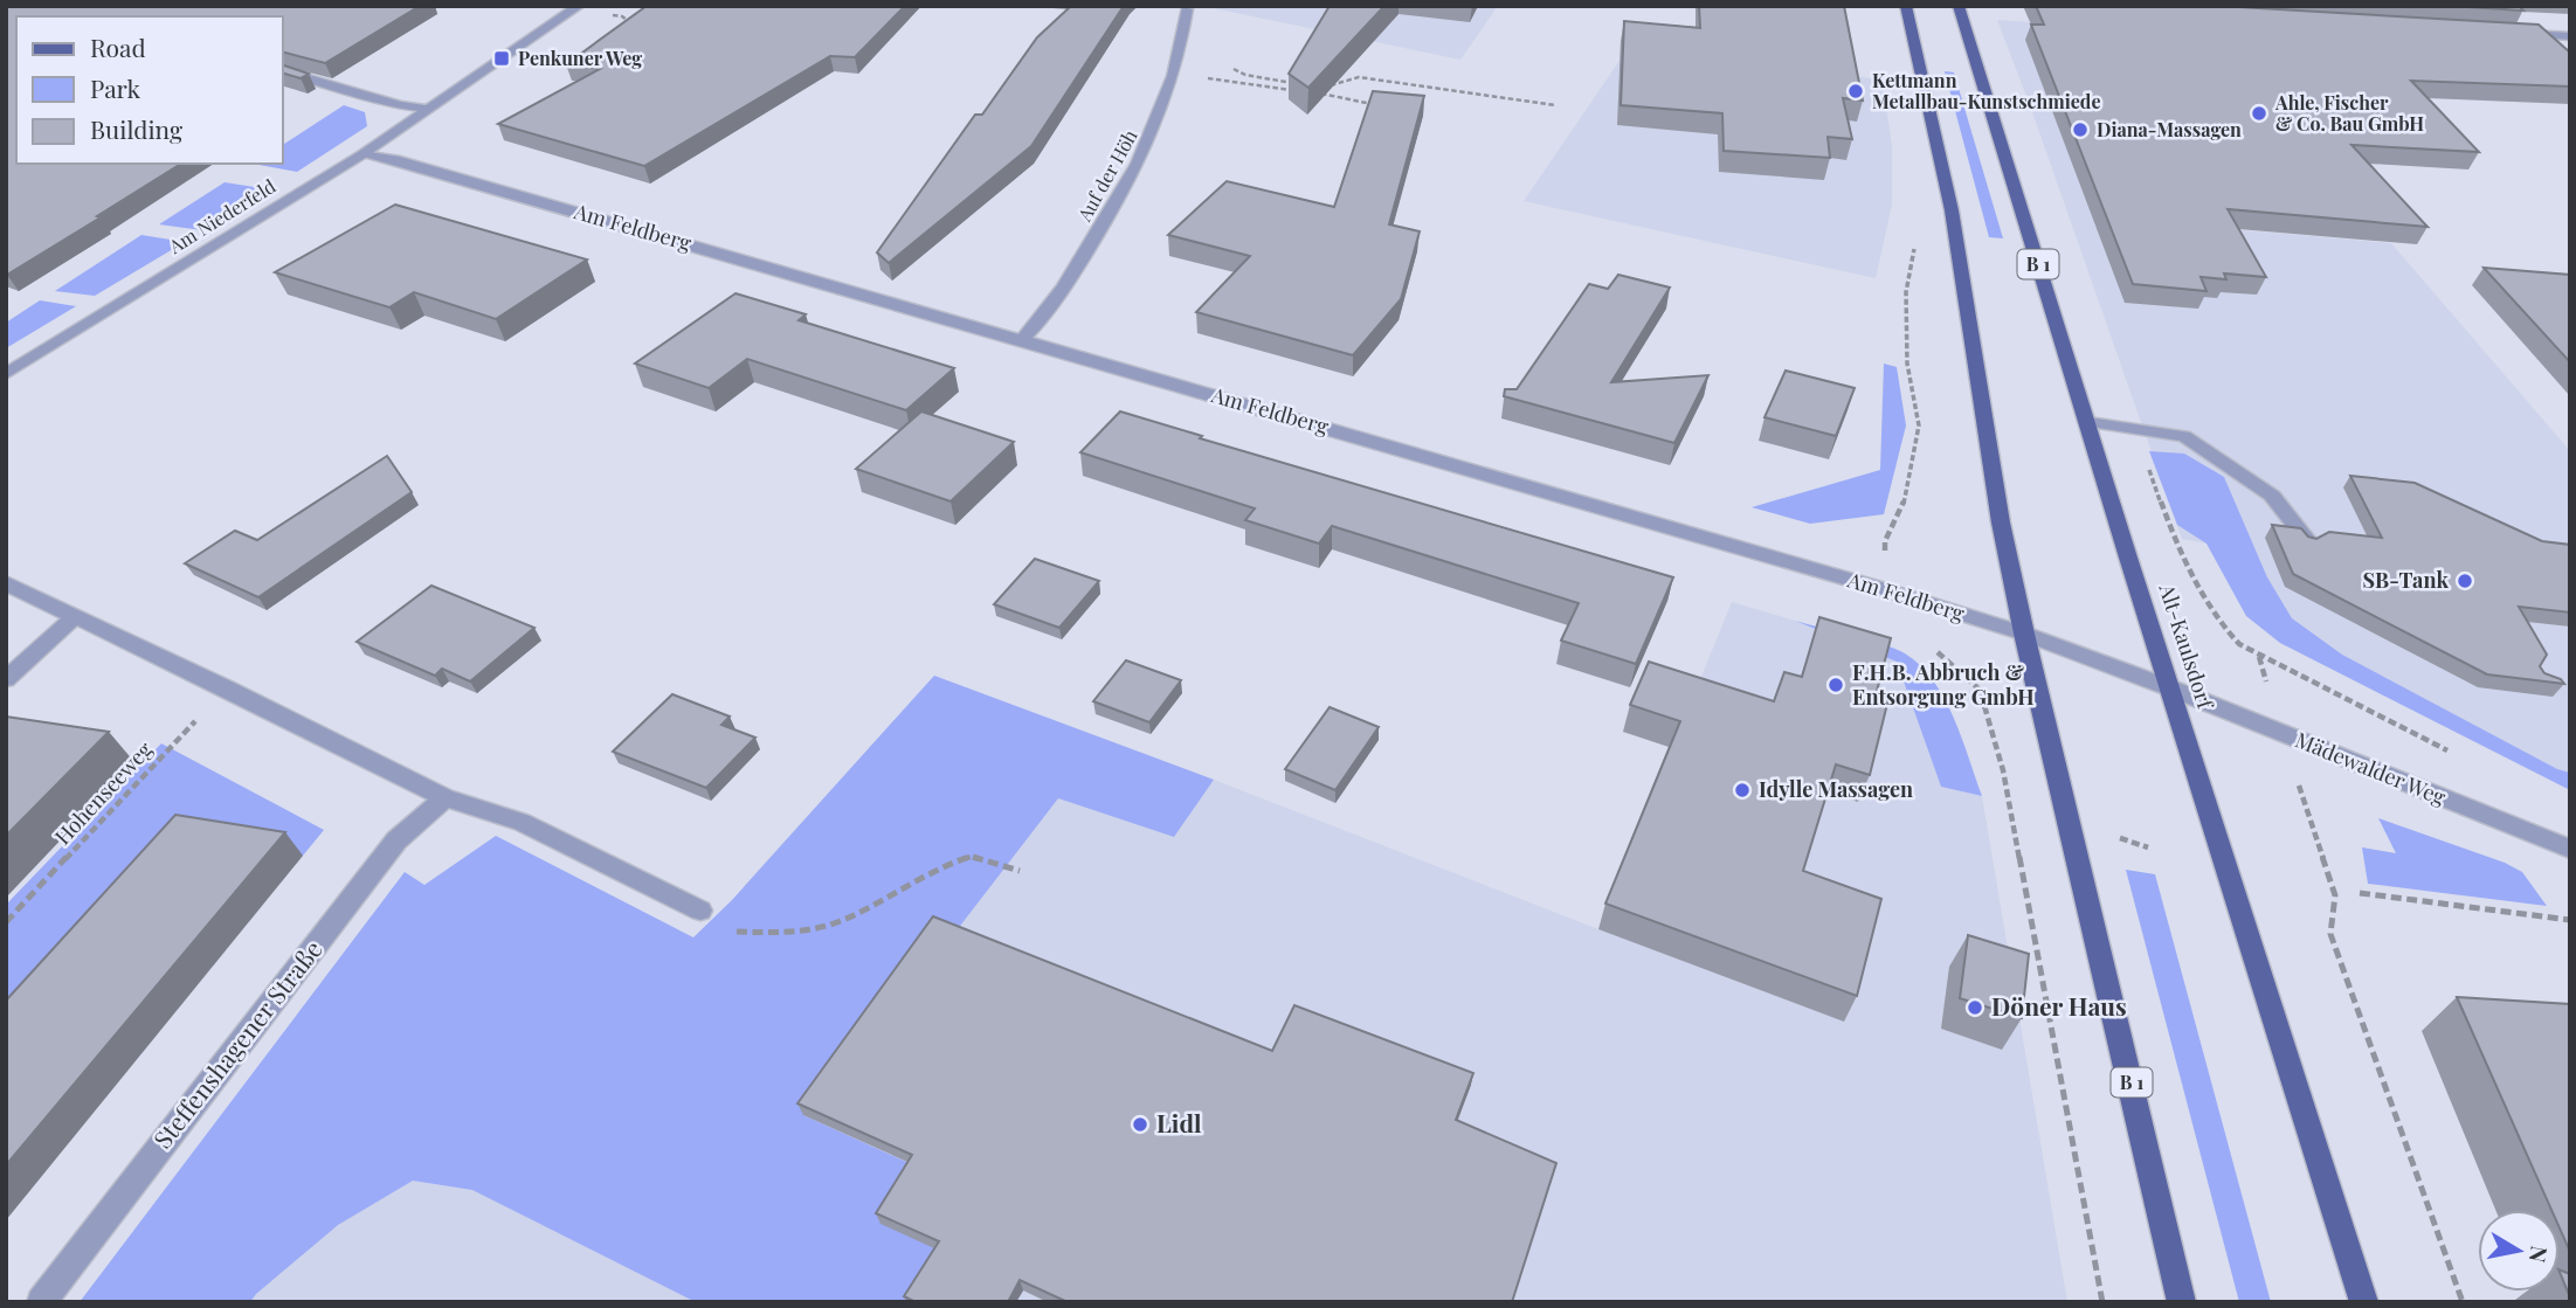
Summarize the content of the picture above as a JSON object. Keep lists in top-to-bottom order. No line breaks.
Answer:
{"streets":{"main road":["B 1","Alt-Kaulsdorf"],"street":["Auf der Höh","Am Niederfeld","Am Feldberg","Mädewalder Weg","Steffenshagener Straße"],"path":["Hohenseeweg"]},"crossings":[["Auf der Höh","Am Feldberg"],["Am Niederfeld","Am Feldberg"],["Am Feldberg","B 1"],["Am Feldberg","Alt-Kaulsdorf"],["Am Feldberg","Mädewalder Weg"],["Alt-Kaulsdorf","Mädewalder Weg"]],"places":{"transit":["Penkuner Weg"],"other":["Kettmann Metallbau-Kunstschmiede","Ahle, Fischer & Co. Bau GmbH","Diana-Massagen","SB-Tank","F.H.B. Abbruch & Entsorgung GmbH","Idylle Massagen","Döner Haus","Lidl"]},"legend":["Road","Park","Building"],"north":"right"}
